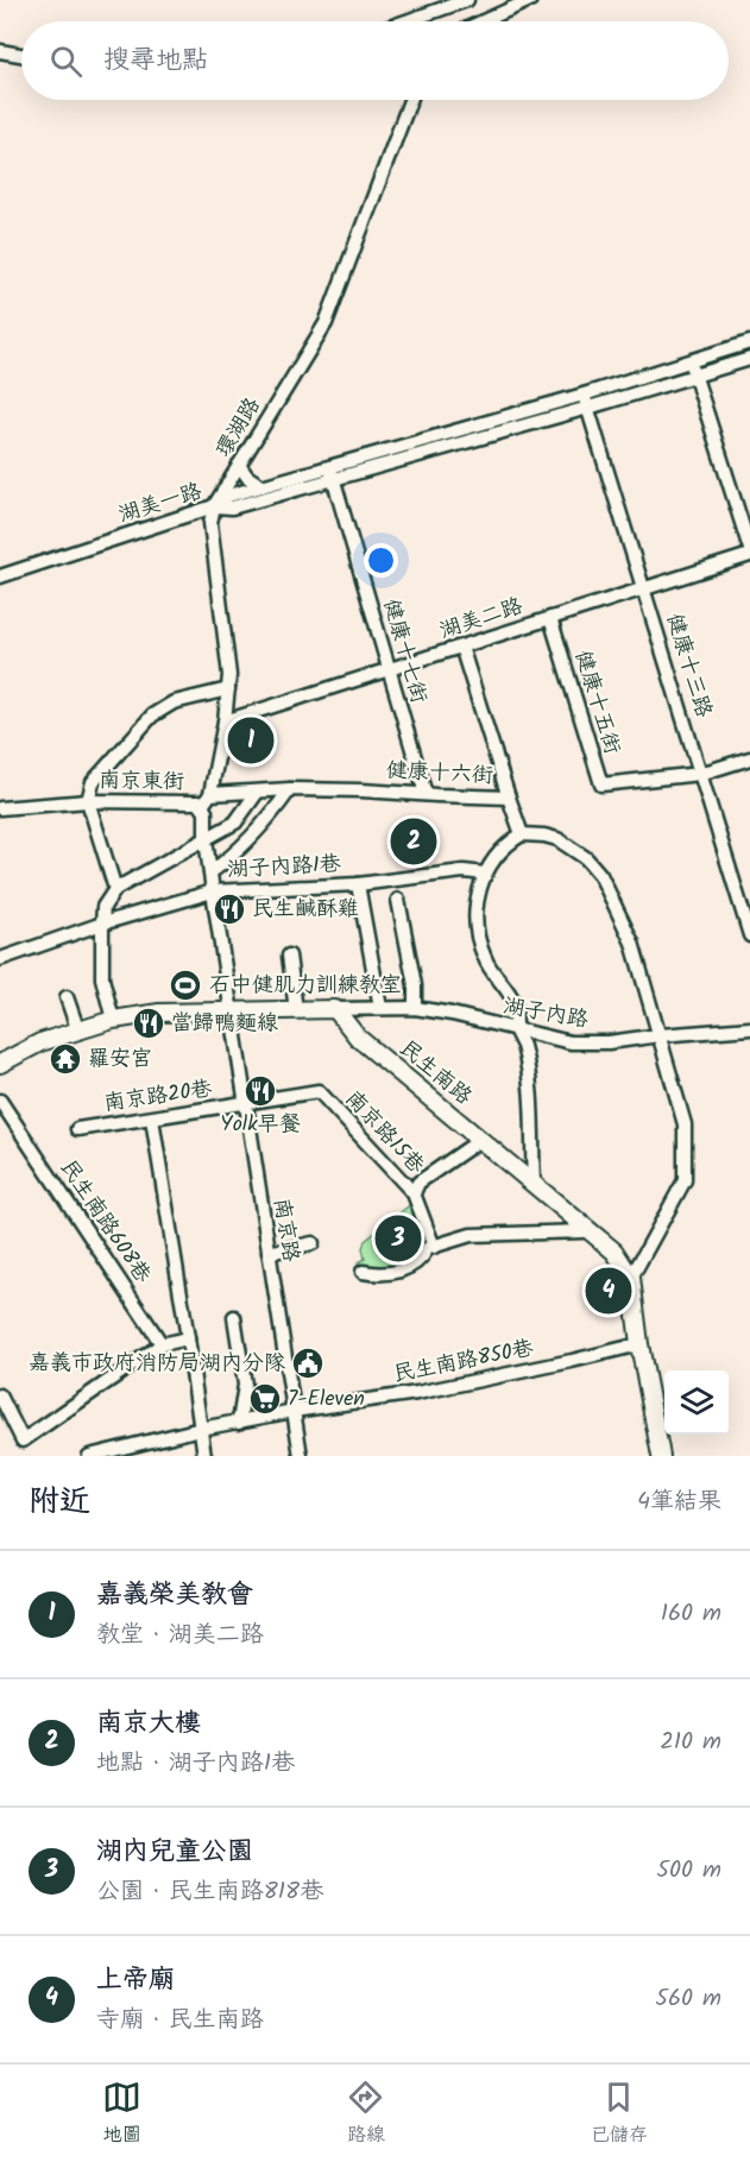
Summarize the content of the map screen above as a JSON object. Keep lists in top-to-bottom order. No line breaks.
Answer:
{"streets":{"main road":["民生南路"],"street":["環湖路","湖美一路","湖美二路","健康十七街","健康十三路","健康十五街","健康十六街","南京東街","湖子內路1巷","湖子內路","南京路20巷","南京路15巷","民生南路608巷","南京路","民生南路850巷"]},"crossings":[["環湖路","湖美一路"],["環湖路","湖美二路"],["環湖路","健康十六街"],["環湖路","南京東街"],["湖美一路","健康十七街"],["湖美一路","健康十三路"],["湖美二路","健康十七街"],["湖美二路","健康十三路"],["湖美二路","健康十五街"],["湖美二路","健康十六街"],["健康十七街","健康十六街"],["健康十三路","健康十五街"],["南京東街","湖子內路1巷"],["南京東街","南京路"],["湖子內路1巷","湖子內路"],["湖子內路","民生南路"],["民生南路","南京路15巷"],["民生南路","民生南路850巷"],["南京路20巷","南京路15巷"],["南京路20巷","民生南路608巷"],["南京路20巷","南京路"],["南京路15巷","南京路"],["民生南路608巷","民生南路850巷"],["南京路","民生南路850巷"]],"places":{"restaurant":["民生鹹酥雞","當歸鴨麵線","Yolk早餐"],"sports":["石中健肌力訓練教室"],"temple":["羅安宮"],"public building":["嘉義市政府消防局湖內分隊"],"supermarket":["7-Eleven"]},"page":{"search":"搜尋地點","pins":["1","2","3","4"],"heading":["附近","4筆結果"],"list":[{"mark":"1","name":"嘉義榮美教會","note":"教堂 · 湖美二路","value":"160 m"},{"mark":"2","name":"南京大樓","note":"地點 · 湖子內路1巷","value":"210 m"},{"mark":"3","name":"湖內兒童公園","note":"公園 · 民生南路818巷","value":"500 m"},{"mark":"4","name":"上帝廟","note":"寺廟 · 民生南路","value":"560 m"}],"nav":["地圖","路線","已儲存"]}}
